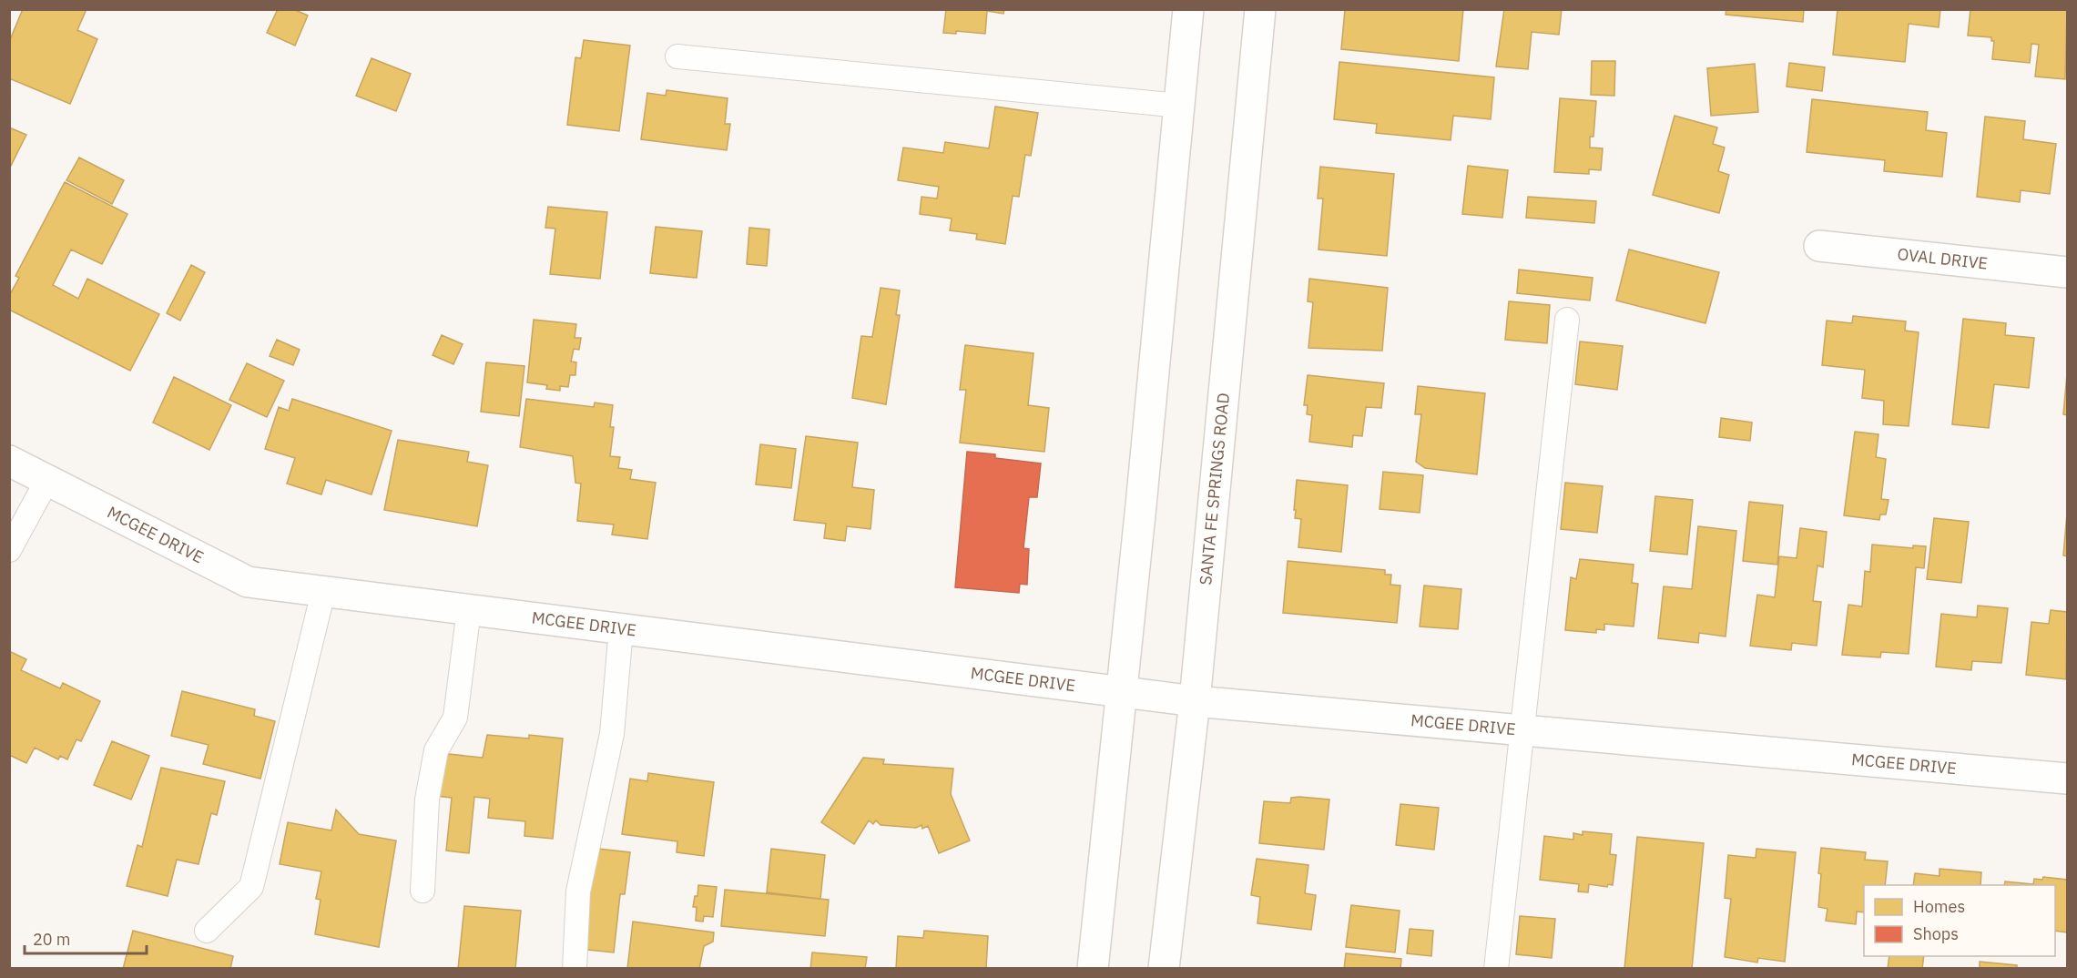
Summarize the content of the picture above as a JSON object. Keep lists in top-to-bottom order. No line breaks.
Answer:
{"streets":{"street":["OVAL DRIVE","SANTA FE SPRINGS ROAD","MCGEE DRIVE"]},"crossings":[["SANTA FE SPRINGS ROAD","MCGEE DRIVE"]],"legend":["Homes","Shops"],"scale_bar":"20 m"}
